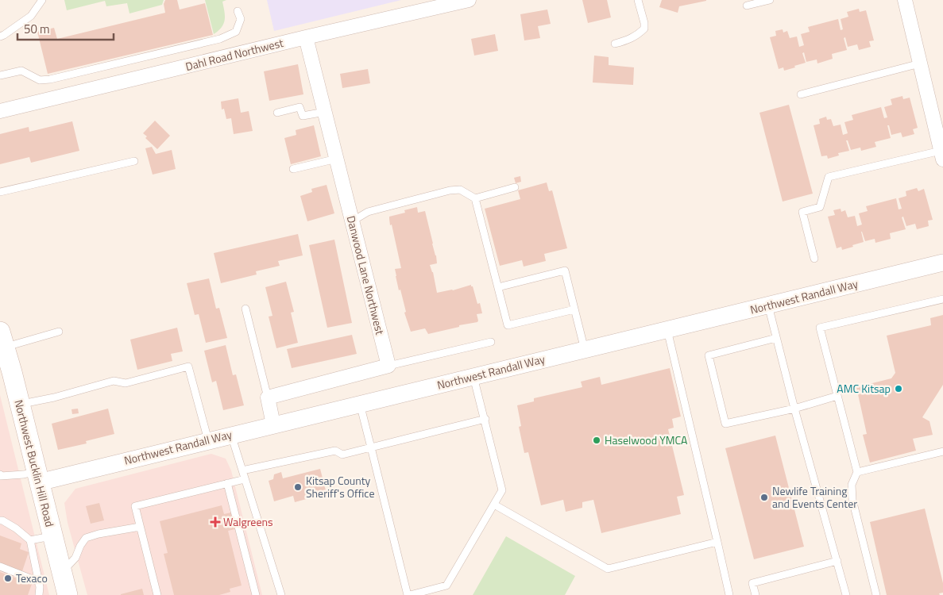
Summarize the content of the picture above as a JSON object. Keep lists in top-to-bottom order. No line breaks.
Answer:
{"streets":{"main road":["Northwest Bucklin Hill Road"],"street":["Dahl Road Northwest","Danwood Lane Northwest","Northwest Randall Way"]},"crossings":[["Dahl Road Northwest","Danwood Lane Northwest"],["Northwest Randall Way","Northwest Bucklin Hill Road"]],"places":{"other":["AMC Kitsap","Haselwood YMCA","Kitsap County Sheriff's Office","Newlife Training and Events Center","Texaco"],"health":["Walgreens"]},"scale_bar":"50 m"}
